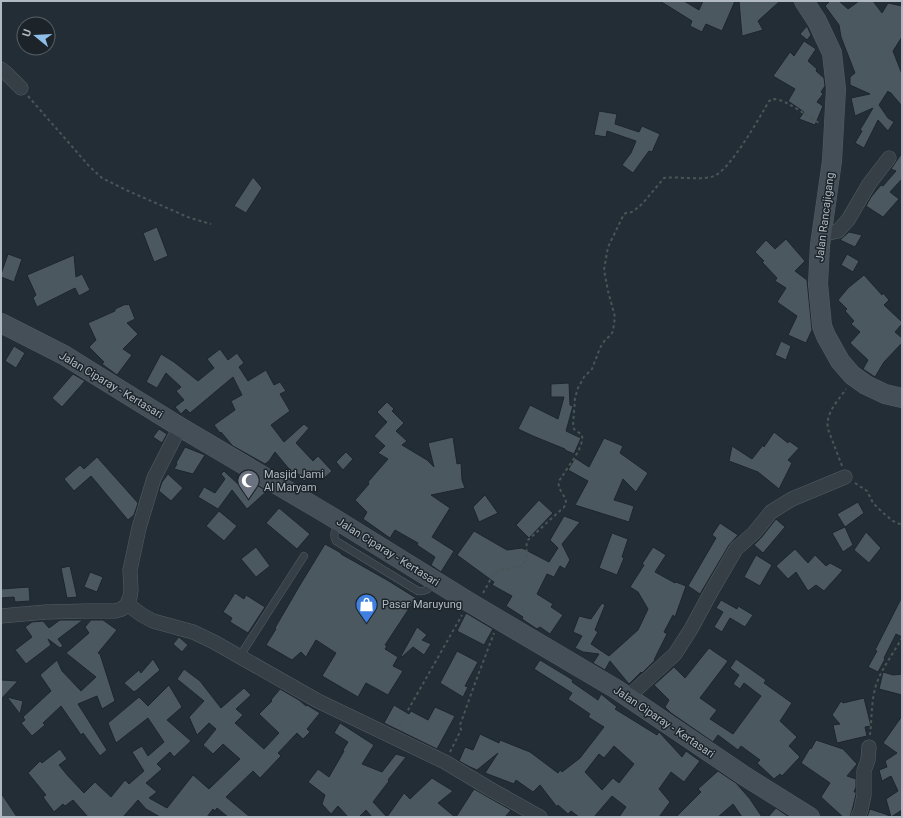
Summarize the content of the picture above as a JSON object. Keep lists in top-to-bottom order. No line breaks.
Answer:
{"streets":{"main road":["Jalan Rancajigang","Jalan Ciparay - Kertasari"]},"places":{"mosque":["Masjid Jami Al Maryam"],"shop":["Pasar Maruyung"]},"north":"left"}
